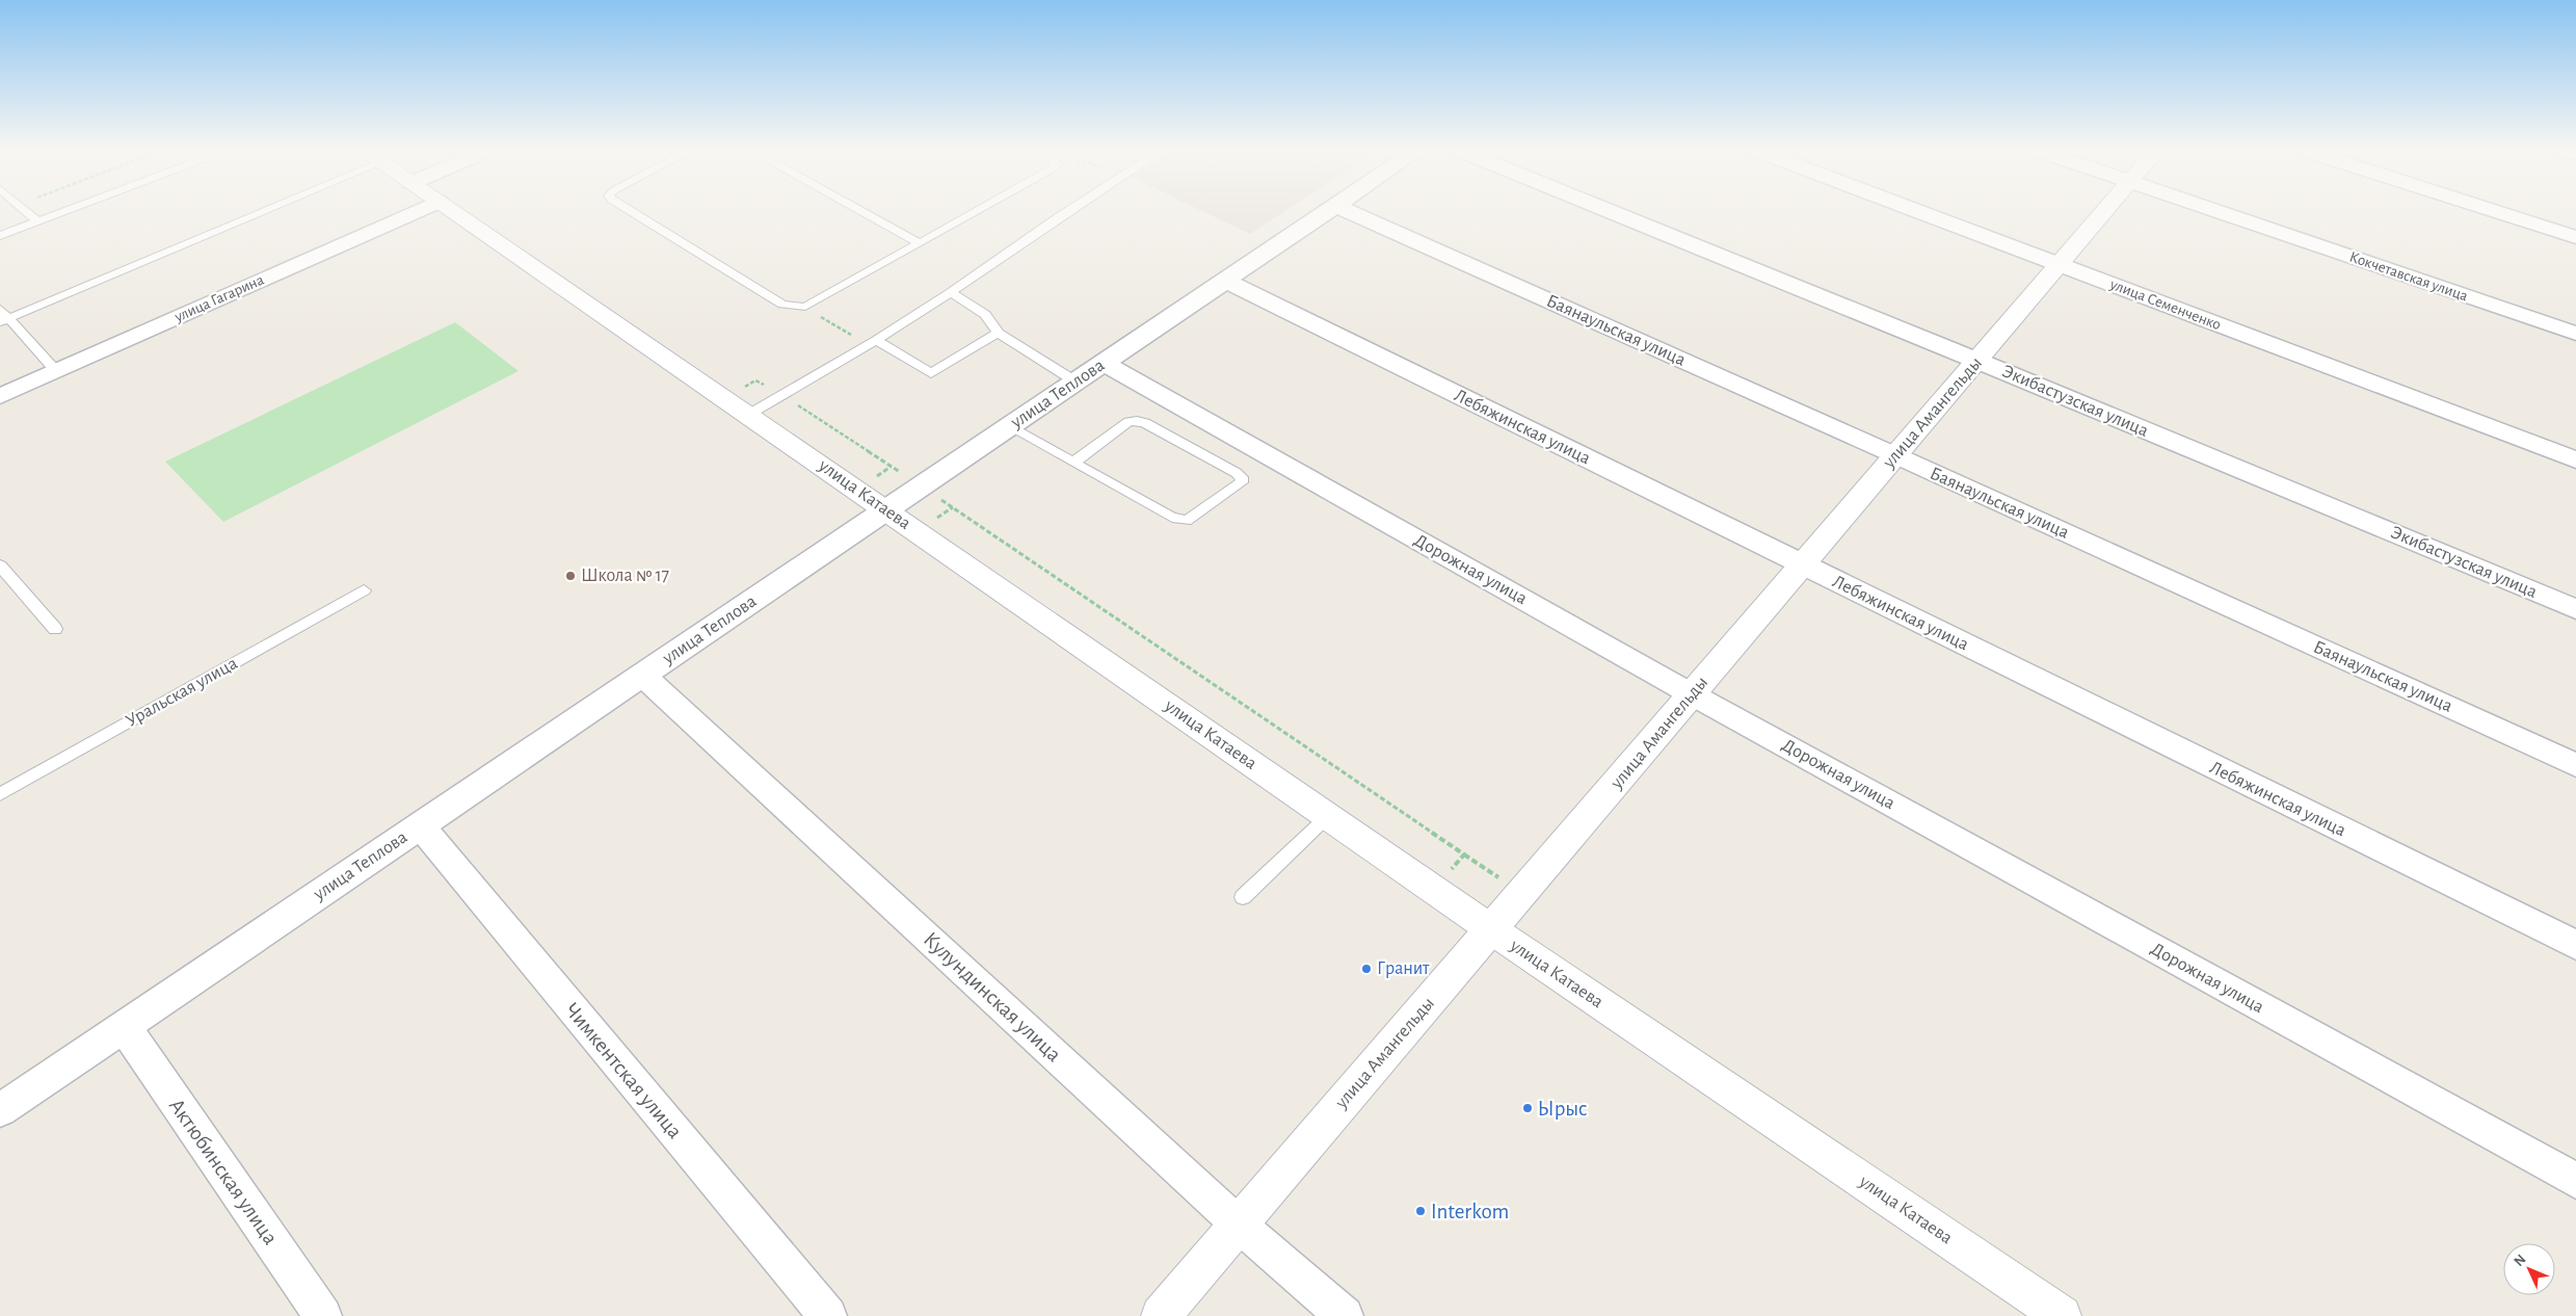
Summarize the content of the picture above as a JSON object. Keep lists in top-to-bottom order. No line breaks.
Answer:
{"streets":{"street":["Кокчетавская улица","улица Гагарина","улица Семенченко","Баянаульская улица","улица Теплова","Экибастузская улица","улица Амангельды","Лебяжинская улица","улица Катаева","Дорожная улица","Кулундинская улица","Чимкентская улица","Актюбинская улица"],"lane":["Уральская улица"]},"crossings":[["улица Семенченко","улица Амангельды"],["Баянаульская улица","улица Амангельды"],["улица Теплова","Лебяжинская улица"],["улица Теплова","улица Катаева"],["улица Теплова","Дорожная улица"],["улица Теплова","Кулундинская улица"],["улица Теплова","Чимкентская улица"],["улица Теплова","Актюбинская улица"],["Экибастузская улица","улица Амангельды"],["улица Амангельды","Лебяжинская улица"],["улица Амангельды","улица Катаева"],["улица Амангельды","Дорожная улица"],["улица Амангельды","Кулундинская улица"]],"places":["Школа № 17","Гранит","Ырыс","Interkom"],"north":"top left"}
